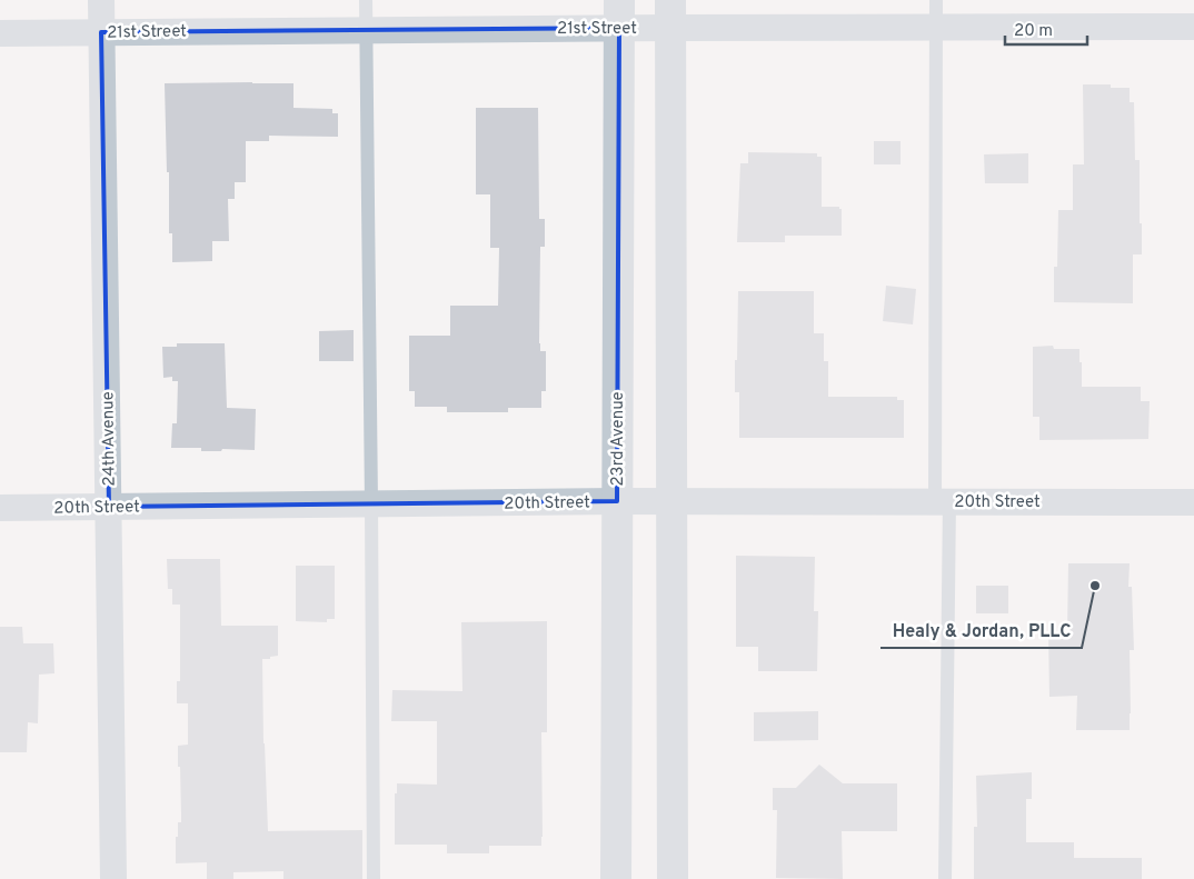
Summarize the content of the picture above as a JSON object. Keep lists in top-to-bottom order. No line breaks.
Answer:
{"streets":{"street":["21st Street","24th Avenue","23rd Avenue","20th Street"]},"crossings":[["21st Street","24th Avenue"],["21st Street","23rd Avenue"],["24th Avenue","20th Street"],["23rd Avenue","20th Street"]],"places":["Healy & Jordan, PLLC"],"scale_bar":"20 m"}
